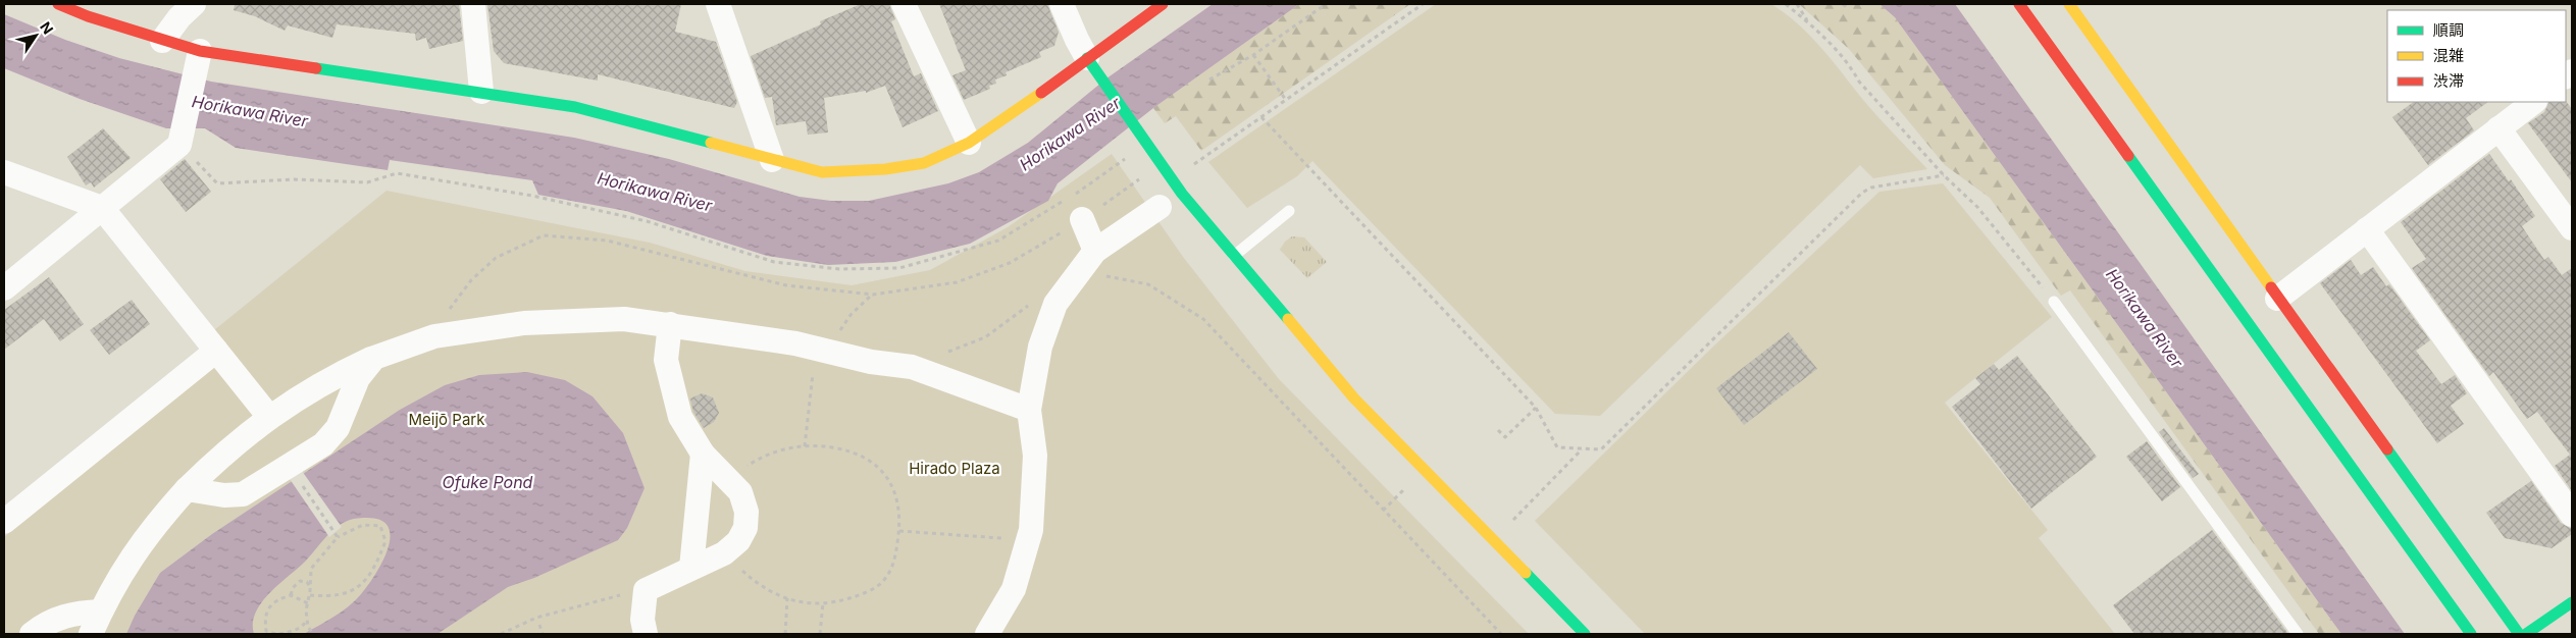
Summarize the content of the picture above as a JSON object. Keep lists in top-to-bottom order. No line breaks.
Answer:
{"water":["Horikawa River","Ofuke Pond"],"parks":["Meijō Park","Hirado Plaza"],"legend":["順調","混雑","渋滞"],"north":"top right"}
